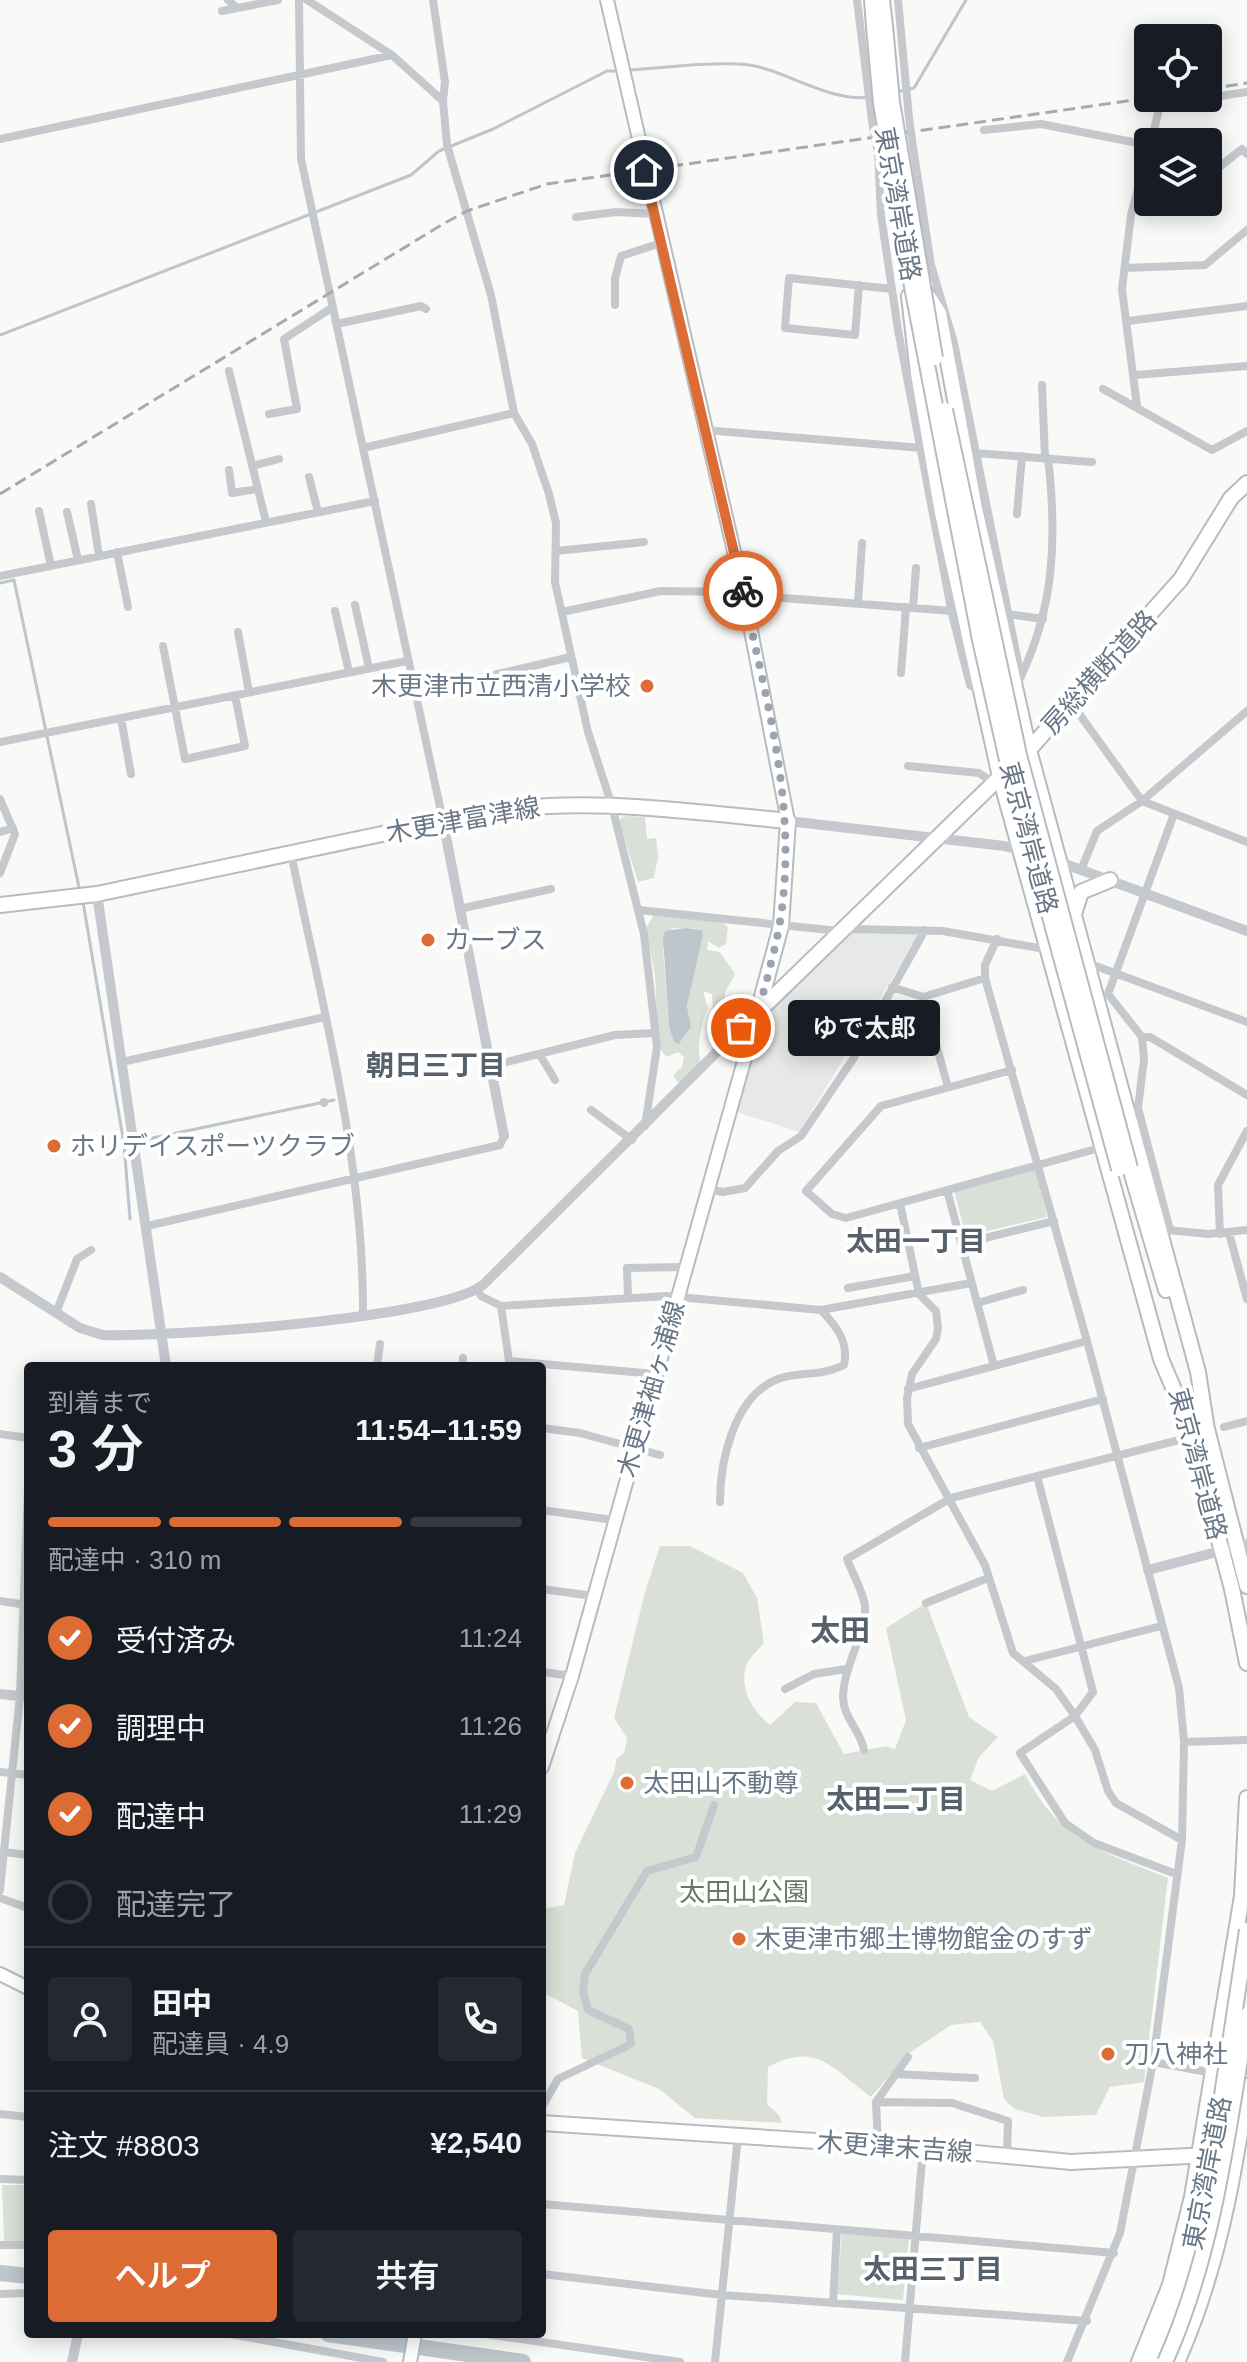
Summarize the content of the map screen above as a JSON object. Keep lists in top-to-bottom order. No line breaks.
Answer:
{"streets":{"main road":["東京湾岸道路","房総横断道路","木更津富津線","木更津袖ヶ浦線","木更津末吉線"]},"crossings":[["房総横断道路","木更津袖ヶ浦線"]],"districts":["朝日三丁目","太田一丁目","太田","太田二丁目","太田三丁目"],"parks":["太田山公園"],"places":["木更津市立西清小学校","カーブス","ゆで太郎","ホリデイスポーツクラブ","太田山不動尊","木更津市郷土博物館金のすず","刀八神社"],"page":{"bubble":"ゆで太郎","heading":["3 分","到着まで","11:54–11:59"],"panel":["田中","配達員 · 4.9","注文 #8803","¥2,540"],"bar":"配達中 · 310 m","list":[["受付済み","11:24"],["調理中","11:26"],["配達中","11:29"],"配達完了"],"buttons":["ヘルプ","共有"]}}
